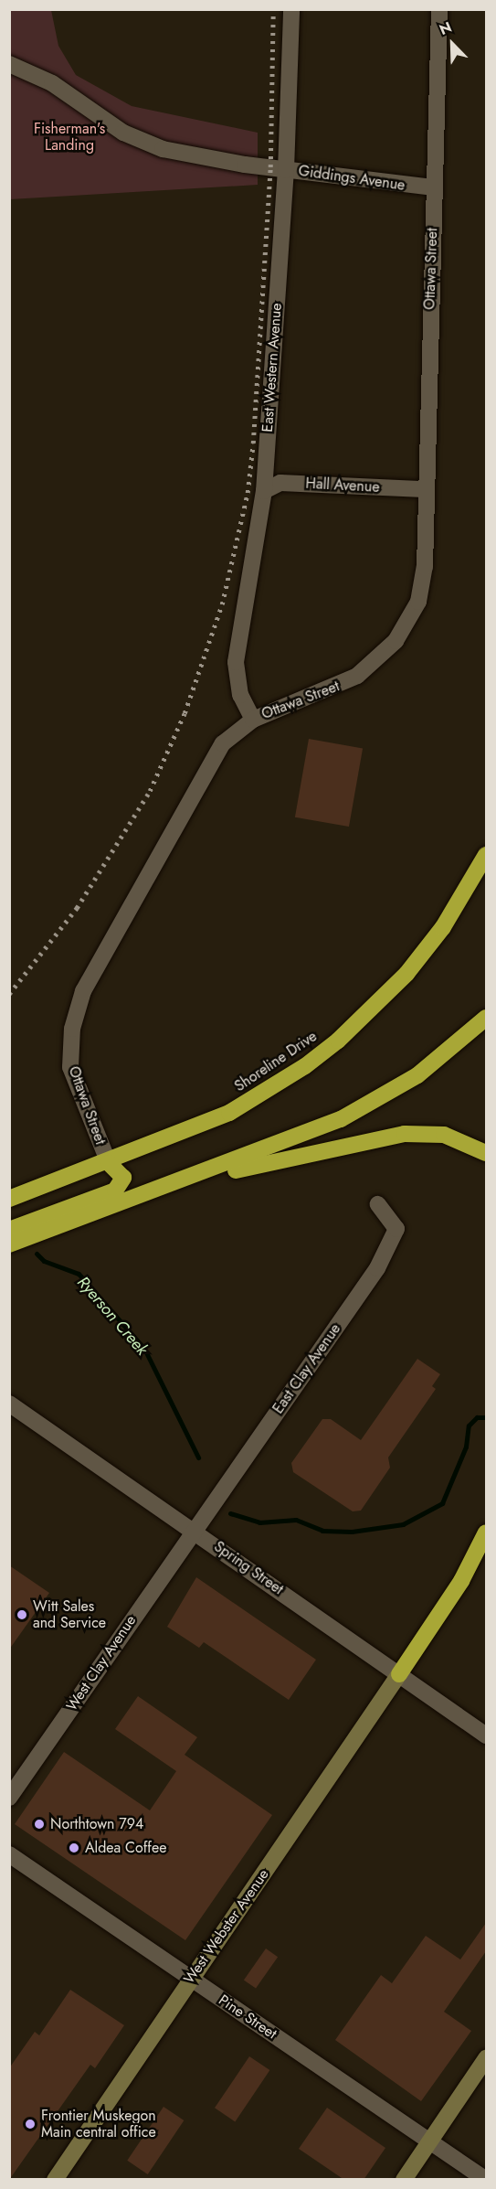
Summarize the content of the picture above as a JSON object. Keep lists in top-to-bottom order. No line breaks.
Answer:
{"streets":{"highway":["Shoreline Drive"],"main road":["West Webster Avenue"],"street":["Giddings Avenue","Ottawa Street","East Western Avenue","Hall Avenue","East Clay Avenue","Spring Street","West Clay Avenue","Pine Street"]},"crossings":[["Giddings Avenue","Ottawa Street"],["Giddings Avenue","East Western Avenue"],["Ottawa Street","East Western Avenue"],["Ottawa Street","Hall Avenue"],["Ottawa Street","Shoreline Drive"],["East Western Avenue","Hall Avenue"],["East Clay Avenue","Spring Street"],["East Clay Avenue","West Clay Avenue"],["Spring Street","West Clay Avenue"],["Spring Street","West Webster Avenue"],["West Webster Avenue","Pine Street"]],"water":["Ryerson Creek"],"parks":["Fisherman's Landing"],"places":["Witt Sales and Service","Northtown 794","Aldea Coffee","Frontier Muskegon Main central office"],"north":"top left"}
